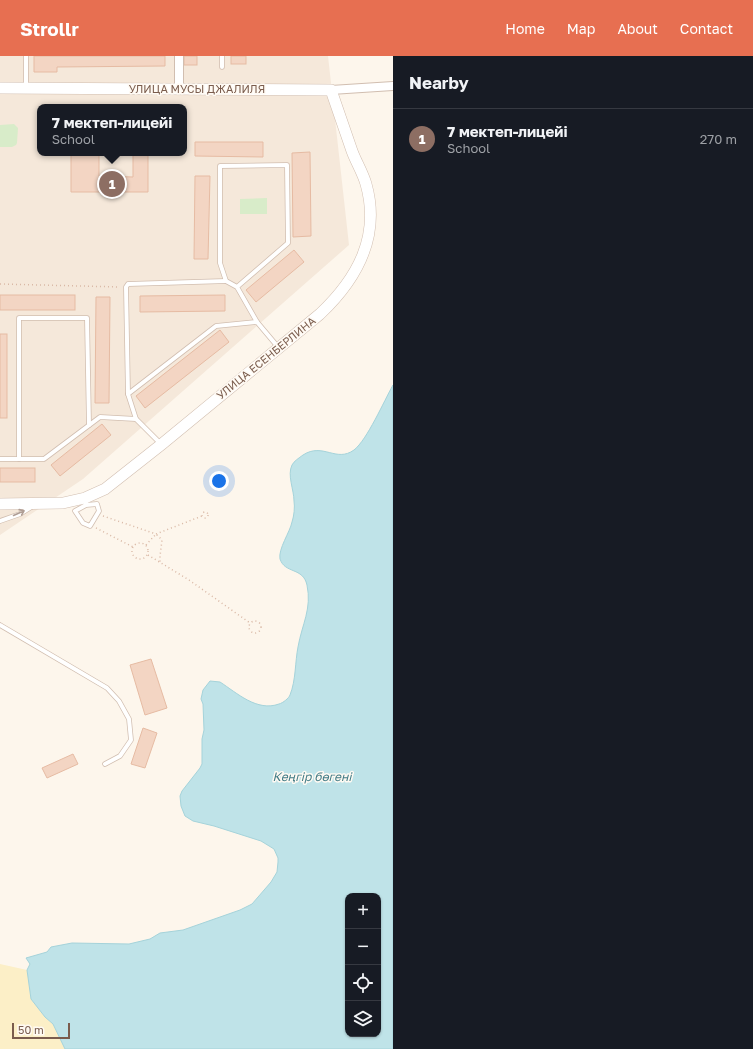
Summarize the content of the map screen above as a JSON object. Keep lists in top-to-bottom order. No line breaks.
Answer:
{"streets":{"street":["УЛИЦА МУСЫ ДЖАЛИЛЯ","УЛИЦА ЕСЕНБЕРЛИНА"]},"crossings":[["УЛИЦА МУСЫ ДЖАЛИЛЯ","УЛИЦА ЕСЕНБЕРЛИНА"]],"water":["Кеңгір бөгені"],"scale_bar":"50 m","page":{"header":"Strollr","nav":["Home","Map","About","Contact"],"heading":"Nearby","popup":["7 мектеп-лицейі","School"],"list":[{"mark":"1","name":"7 мектеп-лицейі","note":"School","value":"270 m"}],"pins":"1","map_buttons":["+","−"],"scale":"50 m"}}
